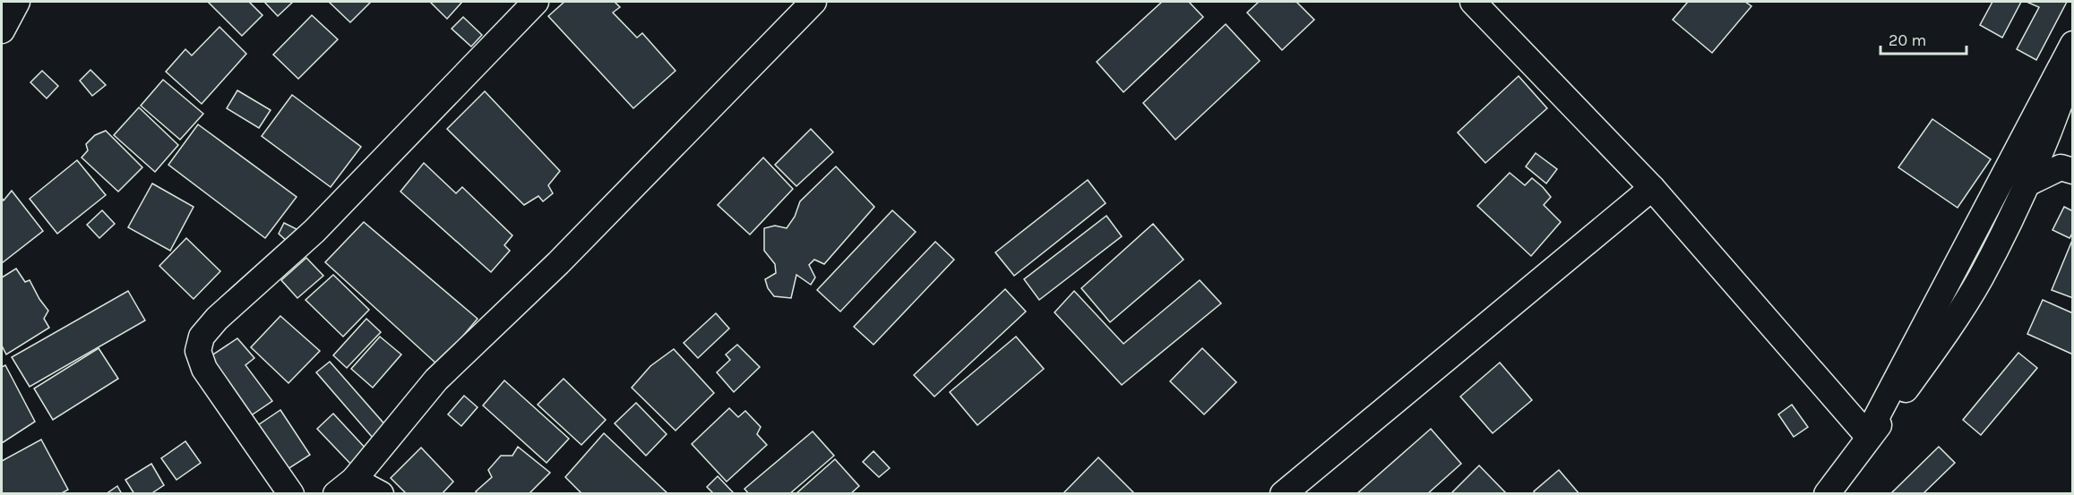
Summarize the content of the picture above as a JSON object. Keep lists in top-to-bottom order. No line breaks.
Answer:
{"scale_bar":"20 m"}
